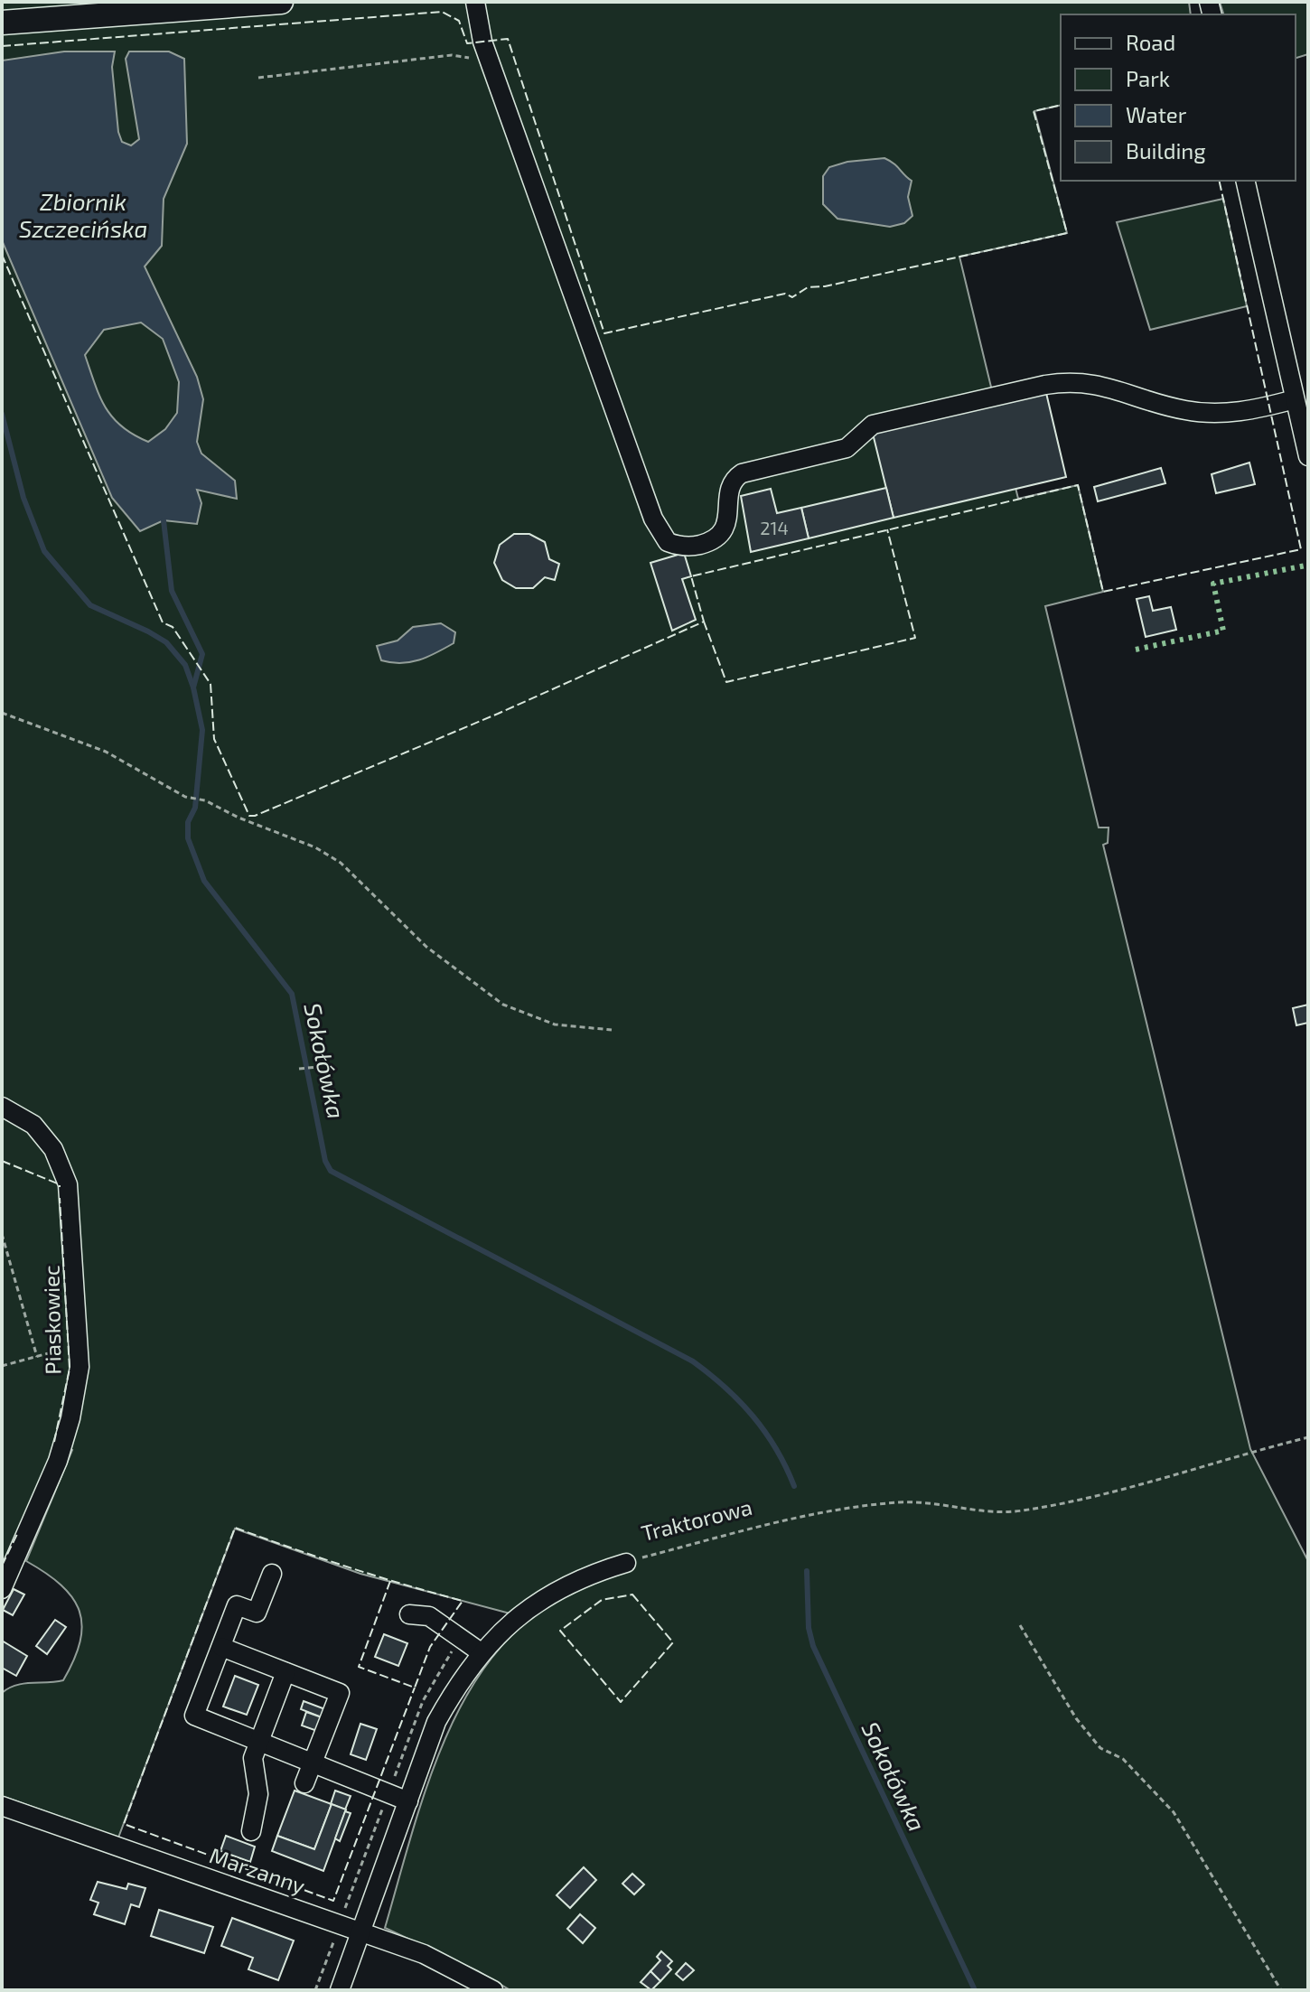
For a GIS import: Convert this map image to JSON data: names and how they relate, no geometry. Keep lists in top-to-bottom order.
{
  "streets": {
    "street": ["Piaskowiec", "Traktorowa", "Marzanny"]
  },
  "crossings": [
    ["Traktorowa", "Marzanny"]
  ],
  "water": ["Zbiornik Szczecińska", "Sokołówka"],
  "house_numbers": ["214"],
  "legend": [
    "Road",
    "Park",
    "Water",
    "Building"
  ]
}
